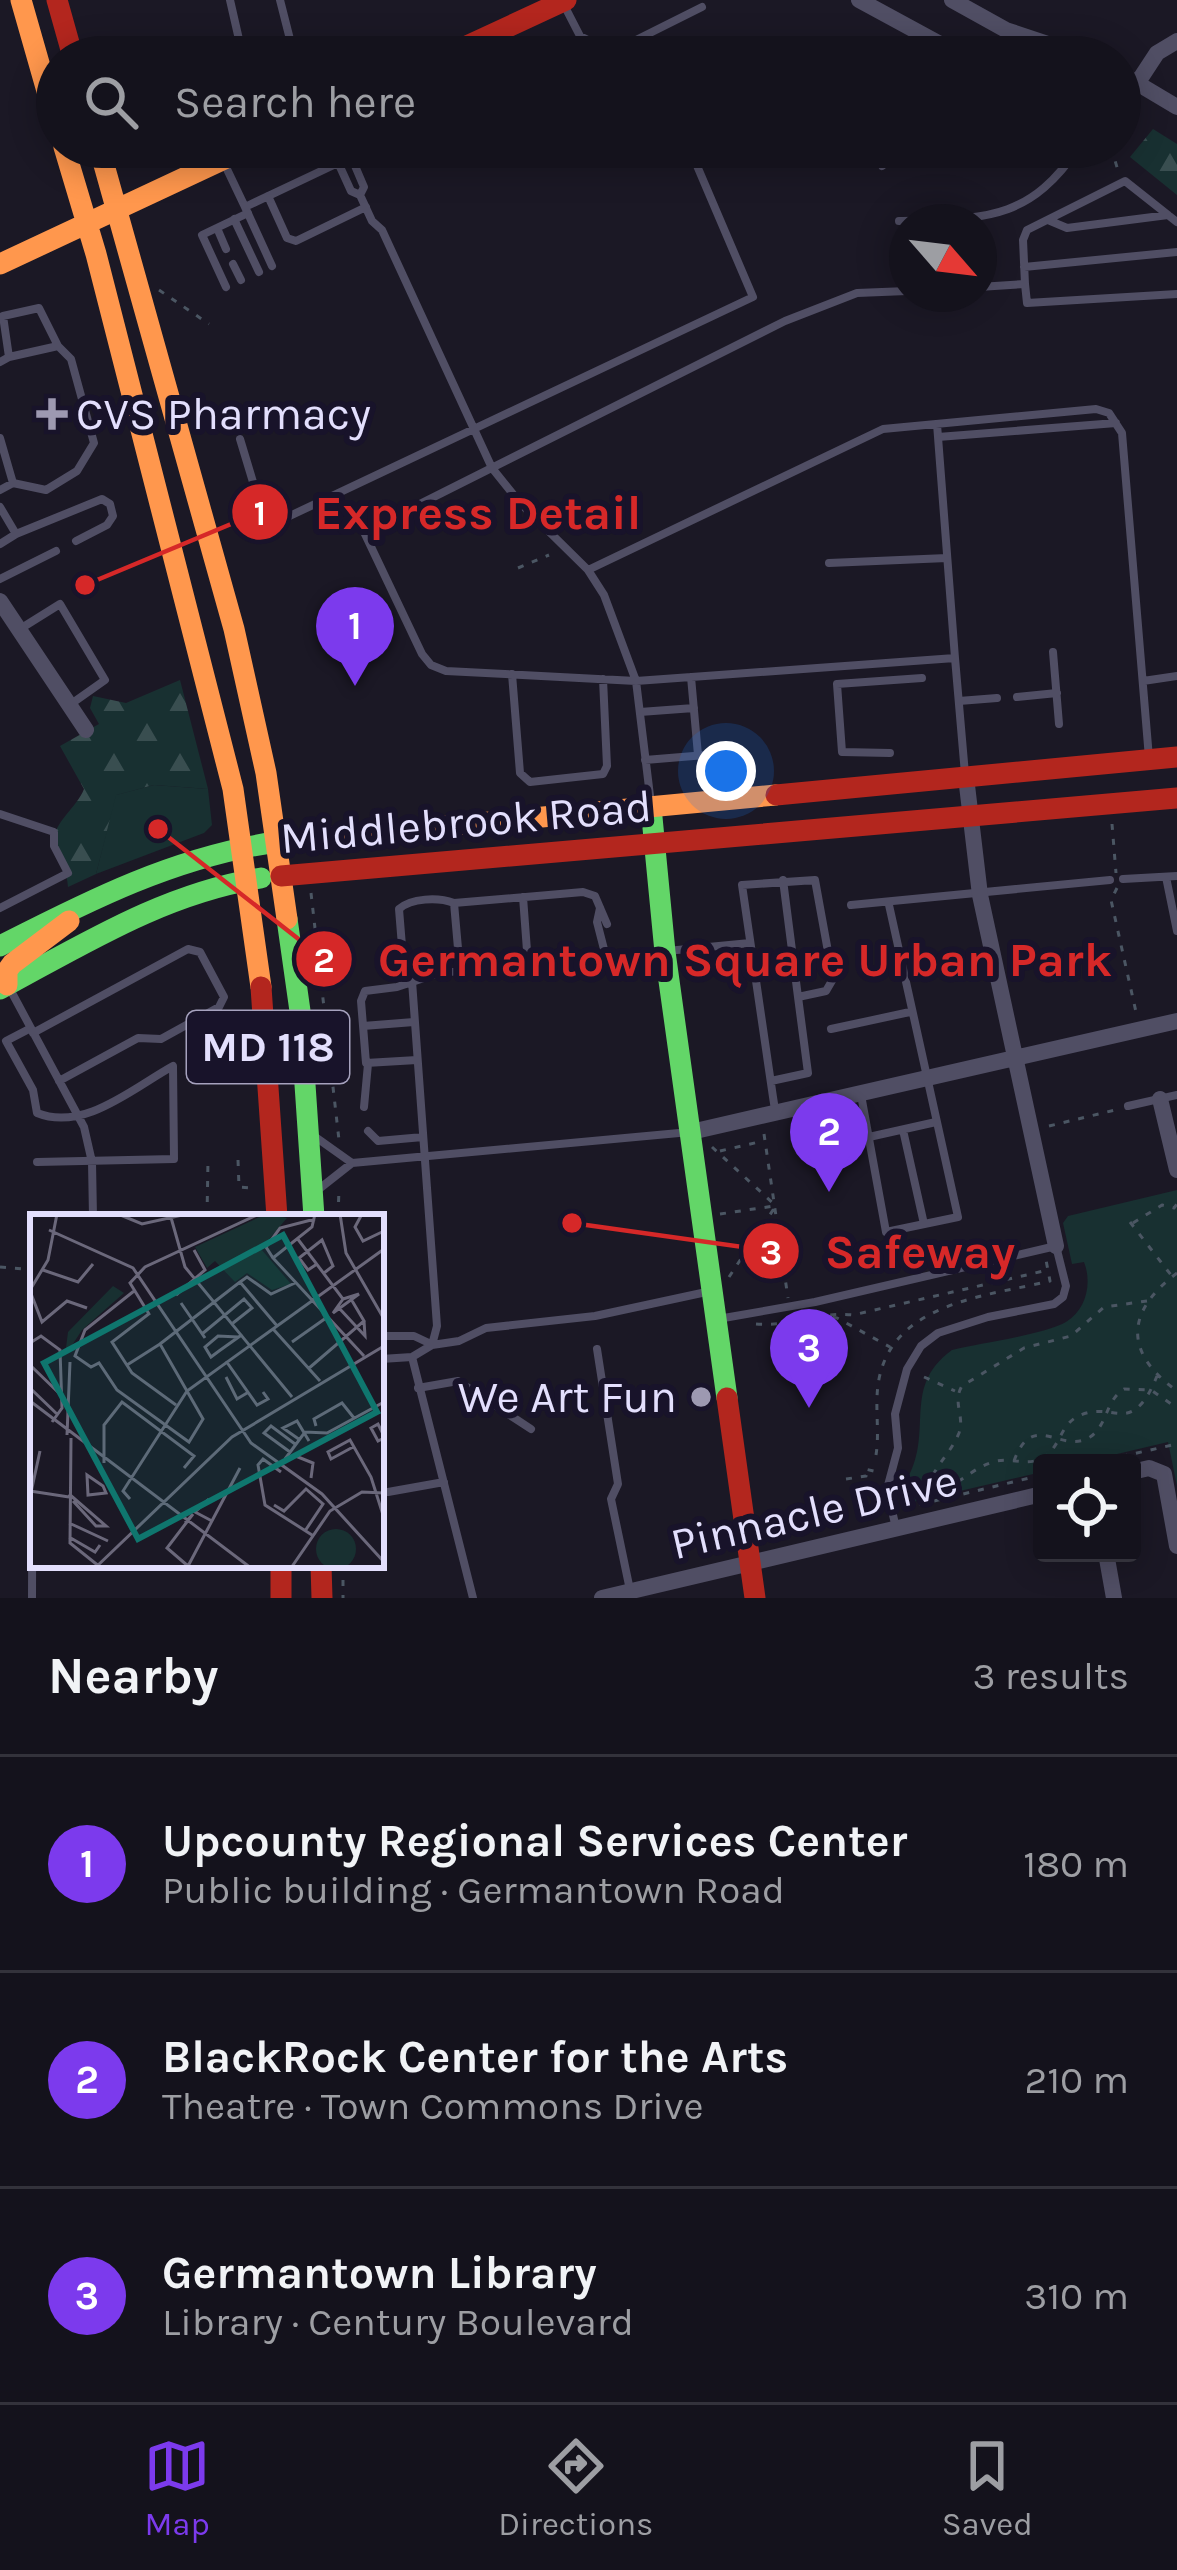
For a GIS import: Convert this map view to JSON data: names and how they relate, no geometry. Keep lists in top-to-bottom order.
{
  "streets": {
    "main road": ["Middlebrook Road", "MD 118"],
    "street": ["Pinnacle Drive"]
  },
  "crossings": [
    ["Middlebrook Road", "MD 118"]
  ],
  "places": {
    "health": ["CVS Pharmacy"],
    "other": [
      "Express Detail",
      "Germantown Square Urban Park",
      "Safeway",
      "We Art Fun"
    ]
  },
  "north": "bottom right",
  "page": {
    "search": "Search here",
    "pins": ["1", "2", "3"],
    "heading": ["Nearby", "3 results"],
    "list": [
      {
        "mark": "1",
        "name": "Upcounty Regional Services Center",
        "note": "Public building · Germantown Road",
        "value": "180 m"
      },
      {
        "mark": "2",
        "name": "BlackRock Center for the Arts",
        "note": "Theatre · Town Commons Drive",
        "value": "210 m"
      },
      {
        "mark": "3",
        "name": "Germantown Library",
        "note": "Library · Century Boulevard",
        "value": "310 m"
      }
    ],
    "nav": ["Map", "Directions", "Saved"]
  }
}
